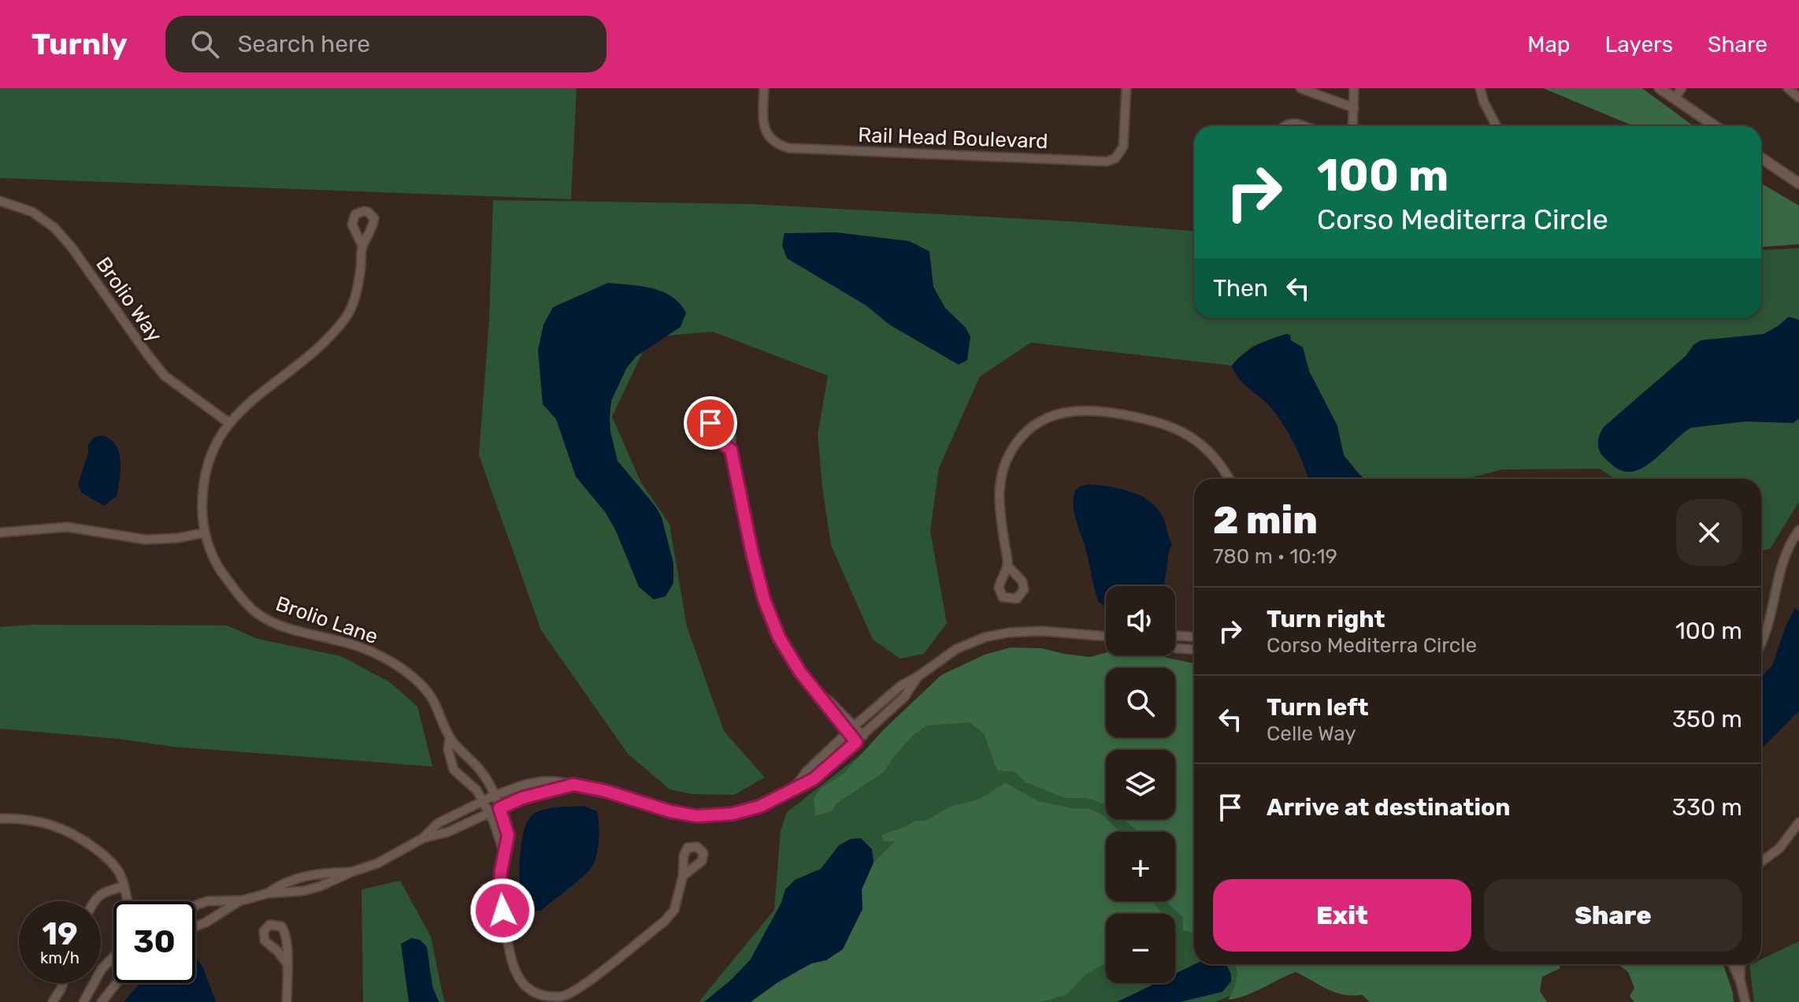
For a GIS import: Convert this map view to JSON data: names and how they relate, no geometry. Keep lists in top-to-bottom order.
{
  "streets": {
    "street": ["Rail Head Boulevard", "Brolio Way", "Brolio Lane"]
  },
  "crossings": [
    ["Brolio Way", "Brolio Lane"]
  ],
  "page": {
    "header": "Turnly",
    "search": "Search here",
    "nav": ["Map", "Layers", "Share"],
    "turn": ["100 m", "Corso Mediterra Circle"],
    "then": "Then",
    "heading": ["2 min", "780 m · 10:19"],
    "map_buttons": ["+", "−"],
    "list": [
      {
        "name": "Turn right",
        "note": "Corso Mediterra Circle",
        "value": "100 m"
      },
      {
        "name": "Turn left",
        "note": "Celle Way",
        "value": "350 m"
      },
      {
        "name": "Arrive at destination",
        "value": "330 m"
      }
    ],
    "buttons": ["Exit", "Share"],
    "speed": "19 km/h",
    "limit": "30"
  }
}
